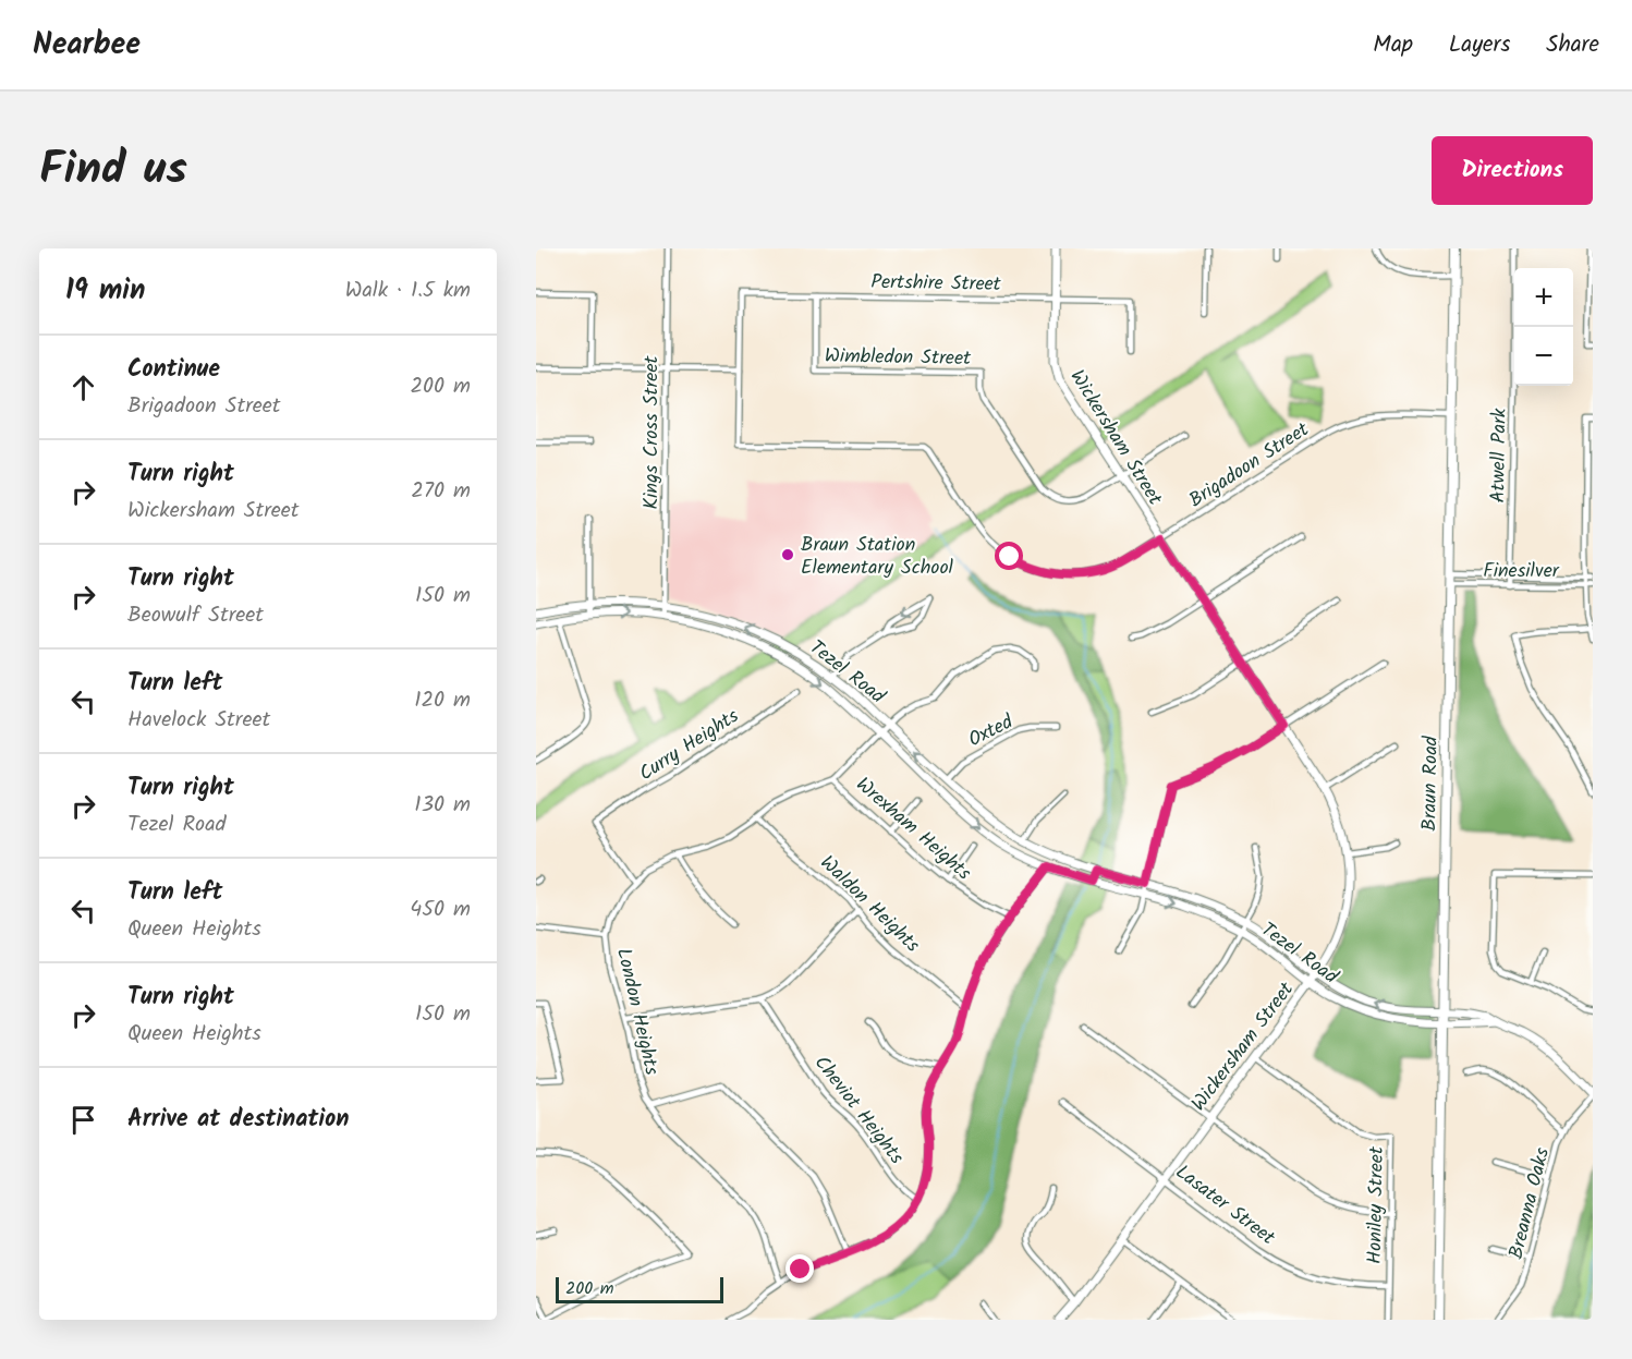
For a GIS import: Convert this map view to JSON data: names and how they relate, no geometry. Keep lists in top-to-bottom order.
{
  "streets": {
    "main road": ["Wickersham Street", "Tezel Road", "Braun Road"],
    "street": [
      "Pertshire Street",
      "Wimbledon Street",
      "Kings Cross Street",
      "Atwell Park",
      "Brigadoon Street",
      "Finesilver",
      "Oxted",
      "Curry Heights",
      "Wrexham Heights",
      "Waldon Heights",
      "London Heights",
      "Cheviot Heights",
      "Breanna Oaks",
      "Lasater Street",
      "Honiley Street"
    ]
  },
  "crossings": [
    ["Pertshire Street", "Wimbledon Street"],
    ["Pertshire Street", "Wickersham Street"],
    ["Pertshire Street", "Brigadoon Street"],
    ["Wimbledon Street", "Wickersham Street"],
    ["Kings Cross Street", "Tezel Road"],
    ["Wickersham Street", "Brigadoon Street"],
    ["Wickersham Street", "Tezel Road"],
    ["Wickersham Street", "Lasater Street"],
    ["Wickersham Street", "Honiley Street"],
    ["Atwell Park", "Finesilver"],
    ["Brigadoon Street", "Braun Road"],
    ["Finesilver", "Braun Road"],
    ["Tezel Road", "Oxted"],
    ["Tezel Road", "Braun Road"],
    ["Tezel Road", "London Heights"],
    ["Tezel Road", "Breanna Oaks"],
    ["Curry Heights", "London Heights"],
    ["Wrexham Heights", "London Heights"],
    ["Waldon Heights", "London Heights"],
    ["Lasater Street", "Honiley Street"]
  ],
  "places": ["Braun Station Elementary School"],
  "scale_bar": "200 m",
  "page": {
    "header": "Nearbee",
    "nav": ["Map", "Layers", "Share"],
    "title": "Find us",
    "buttons": "Directions",
    "heading": ["19 min", "Walk · 1.5 km"],
    "map_buttons": ["+", "−"],
    "list": [
      ["Continue", "Brigadoon Street", "200 m"],
      ["Turn right", "Wickersham Street", "270 m"],
      ["Turn right", "Beowulf Street", "150 m"],
      ["Turn left", "Havelock Street", "120 m"],
      ["Turn right", "Tezel Road", "130 m"],
      ["Turn left", "Queen Heights", "450 m"],
      ["Turn right", "Queen Heights", "150 m"],
      "Arrive at destination"
    ],
    "scale": "200 m"
  }
}
